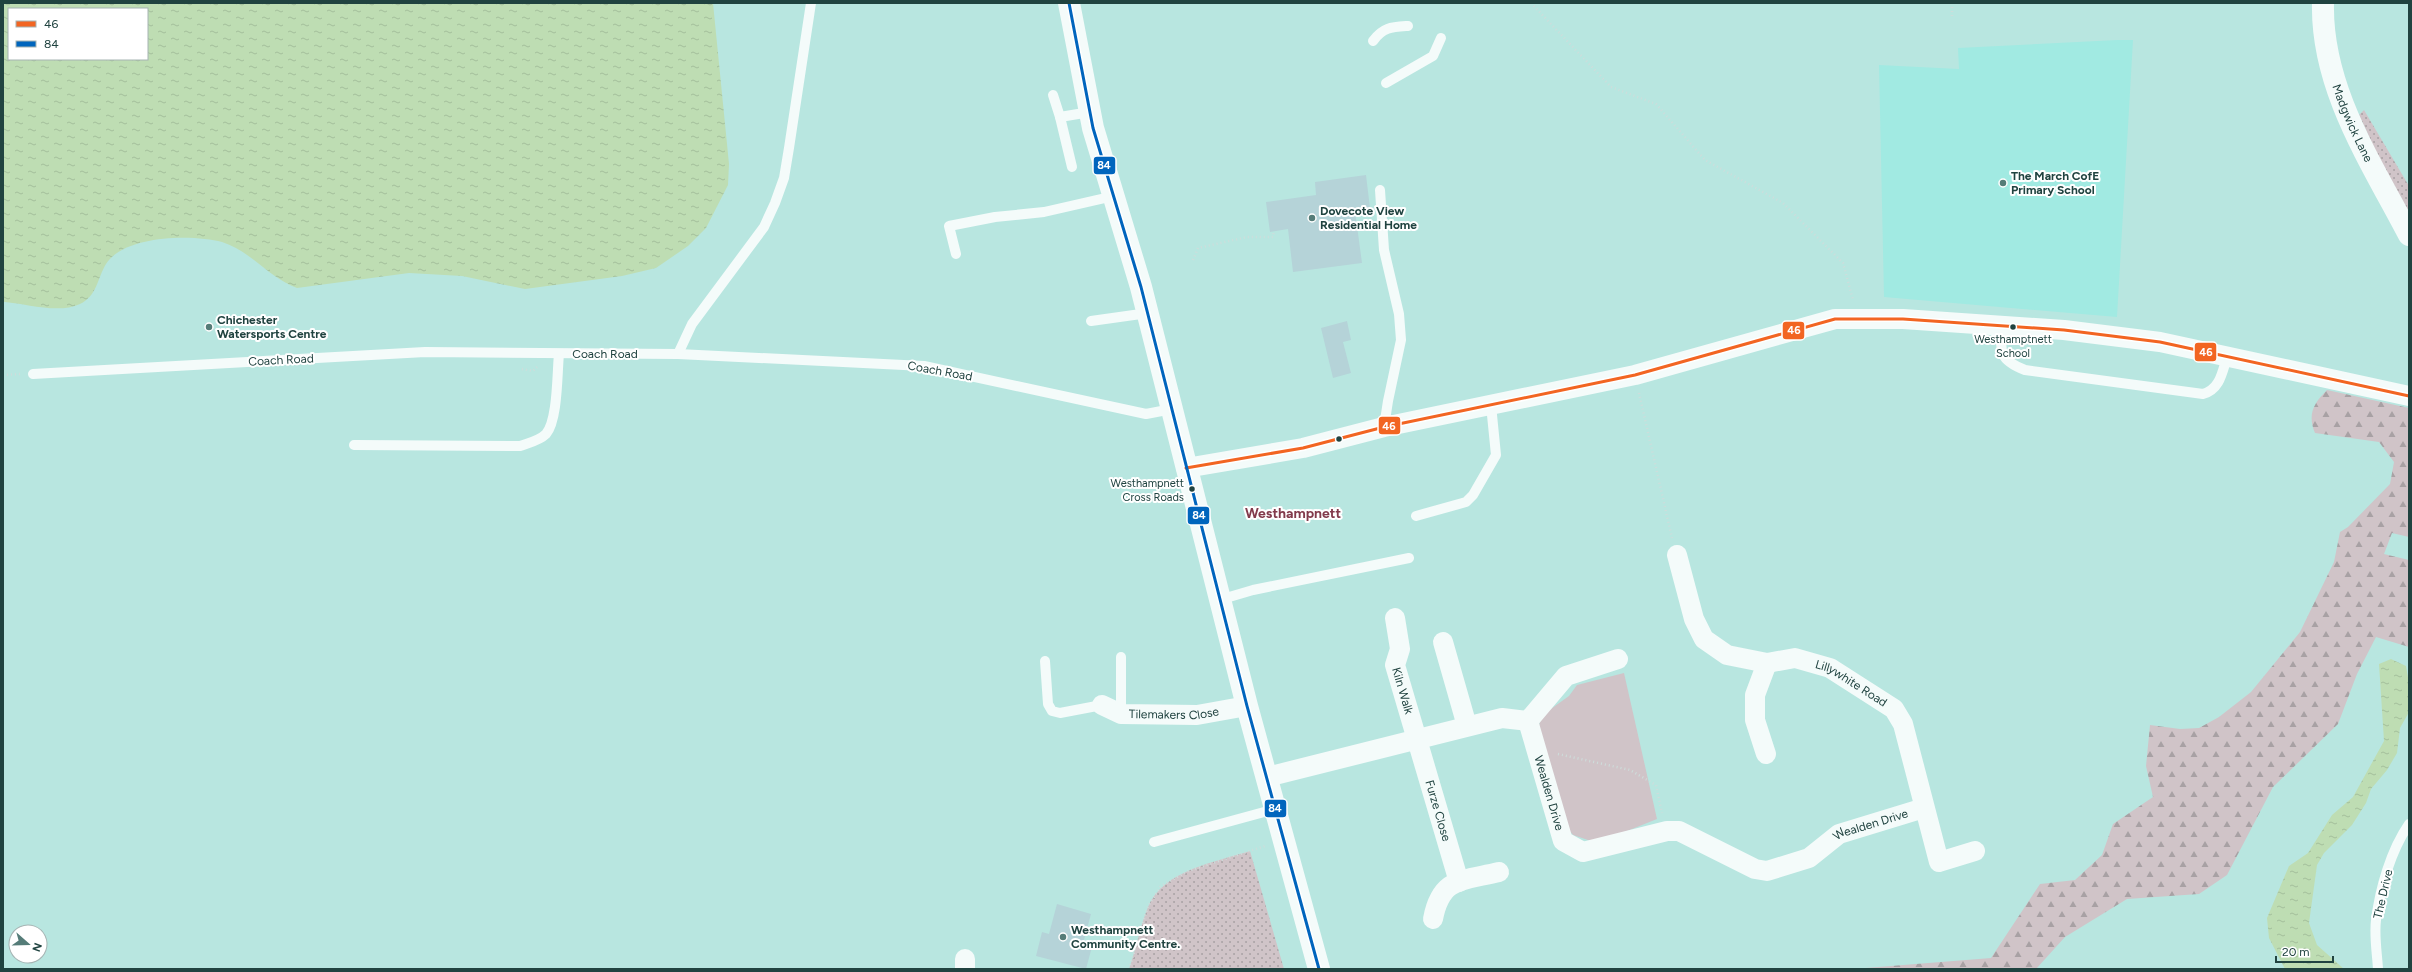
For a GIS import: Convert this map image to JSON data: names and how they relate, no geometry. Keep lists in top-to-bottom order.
{
  "streets": {
    "street": [
      "Madgwick Lane",
      "Lillywhite Road",
      "Kiln Walk",
      "Tilemakers Close",
      "Wealden Drive",
      "Furze Close"
    ],
    "lane": ["Coach Road", "The Drive"]
  },
  "crossings": [
    ["Lillywhite Road", "Wealden Drive"],
    ["Kiln Walk", "Furze Close"]
  ],
  "districts": ["Westhampnett"],
  "places": [
    "The March CofE Primary School",
    "Dovecote View Residential Home",
    "Chichester Watersports Centre",
    "Westhamptnett School",
    "Westhampnett Cross Roads",
    "Westhampnett Community Centre."
  ],
  "lines": ["transit line 84", "transit line 46"],
  "legend": ["46", "84"],
  "scale_bar": "20 m",
  "north": "right"
}
